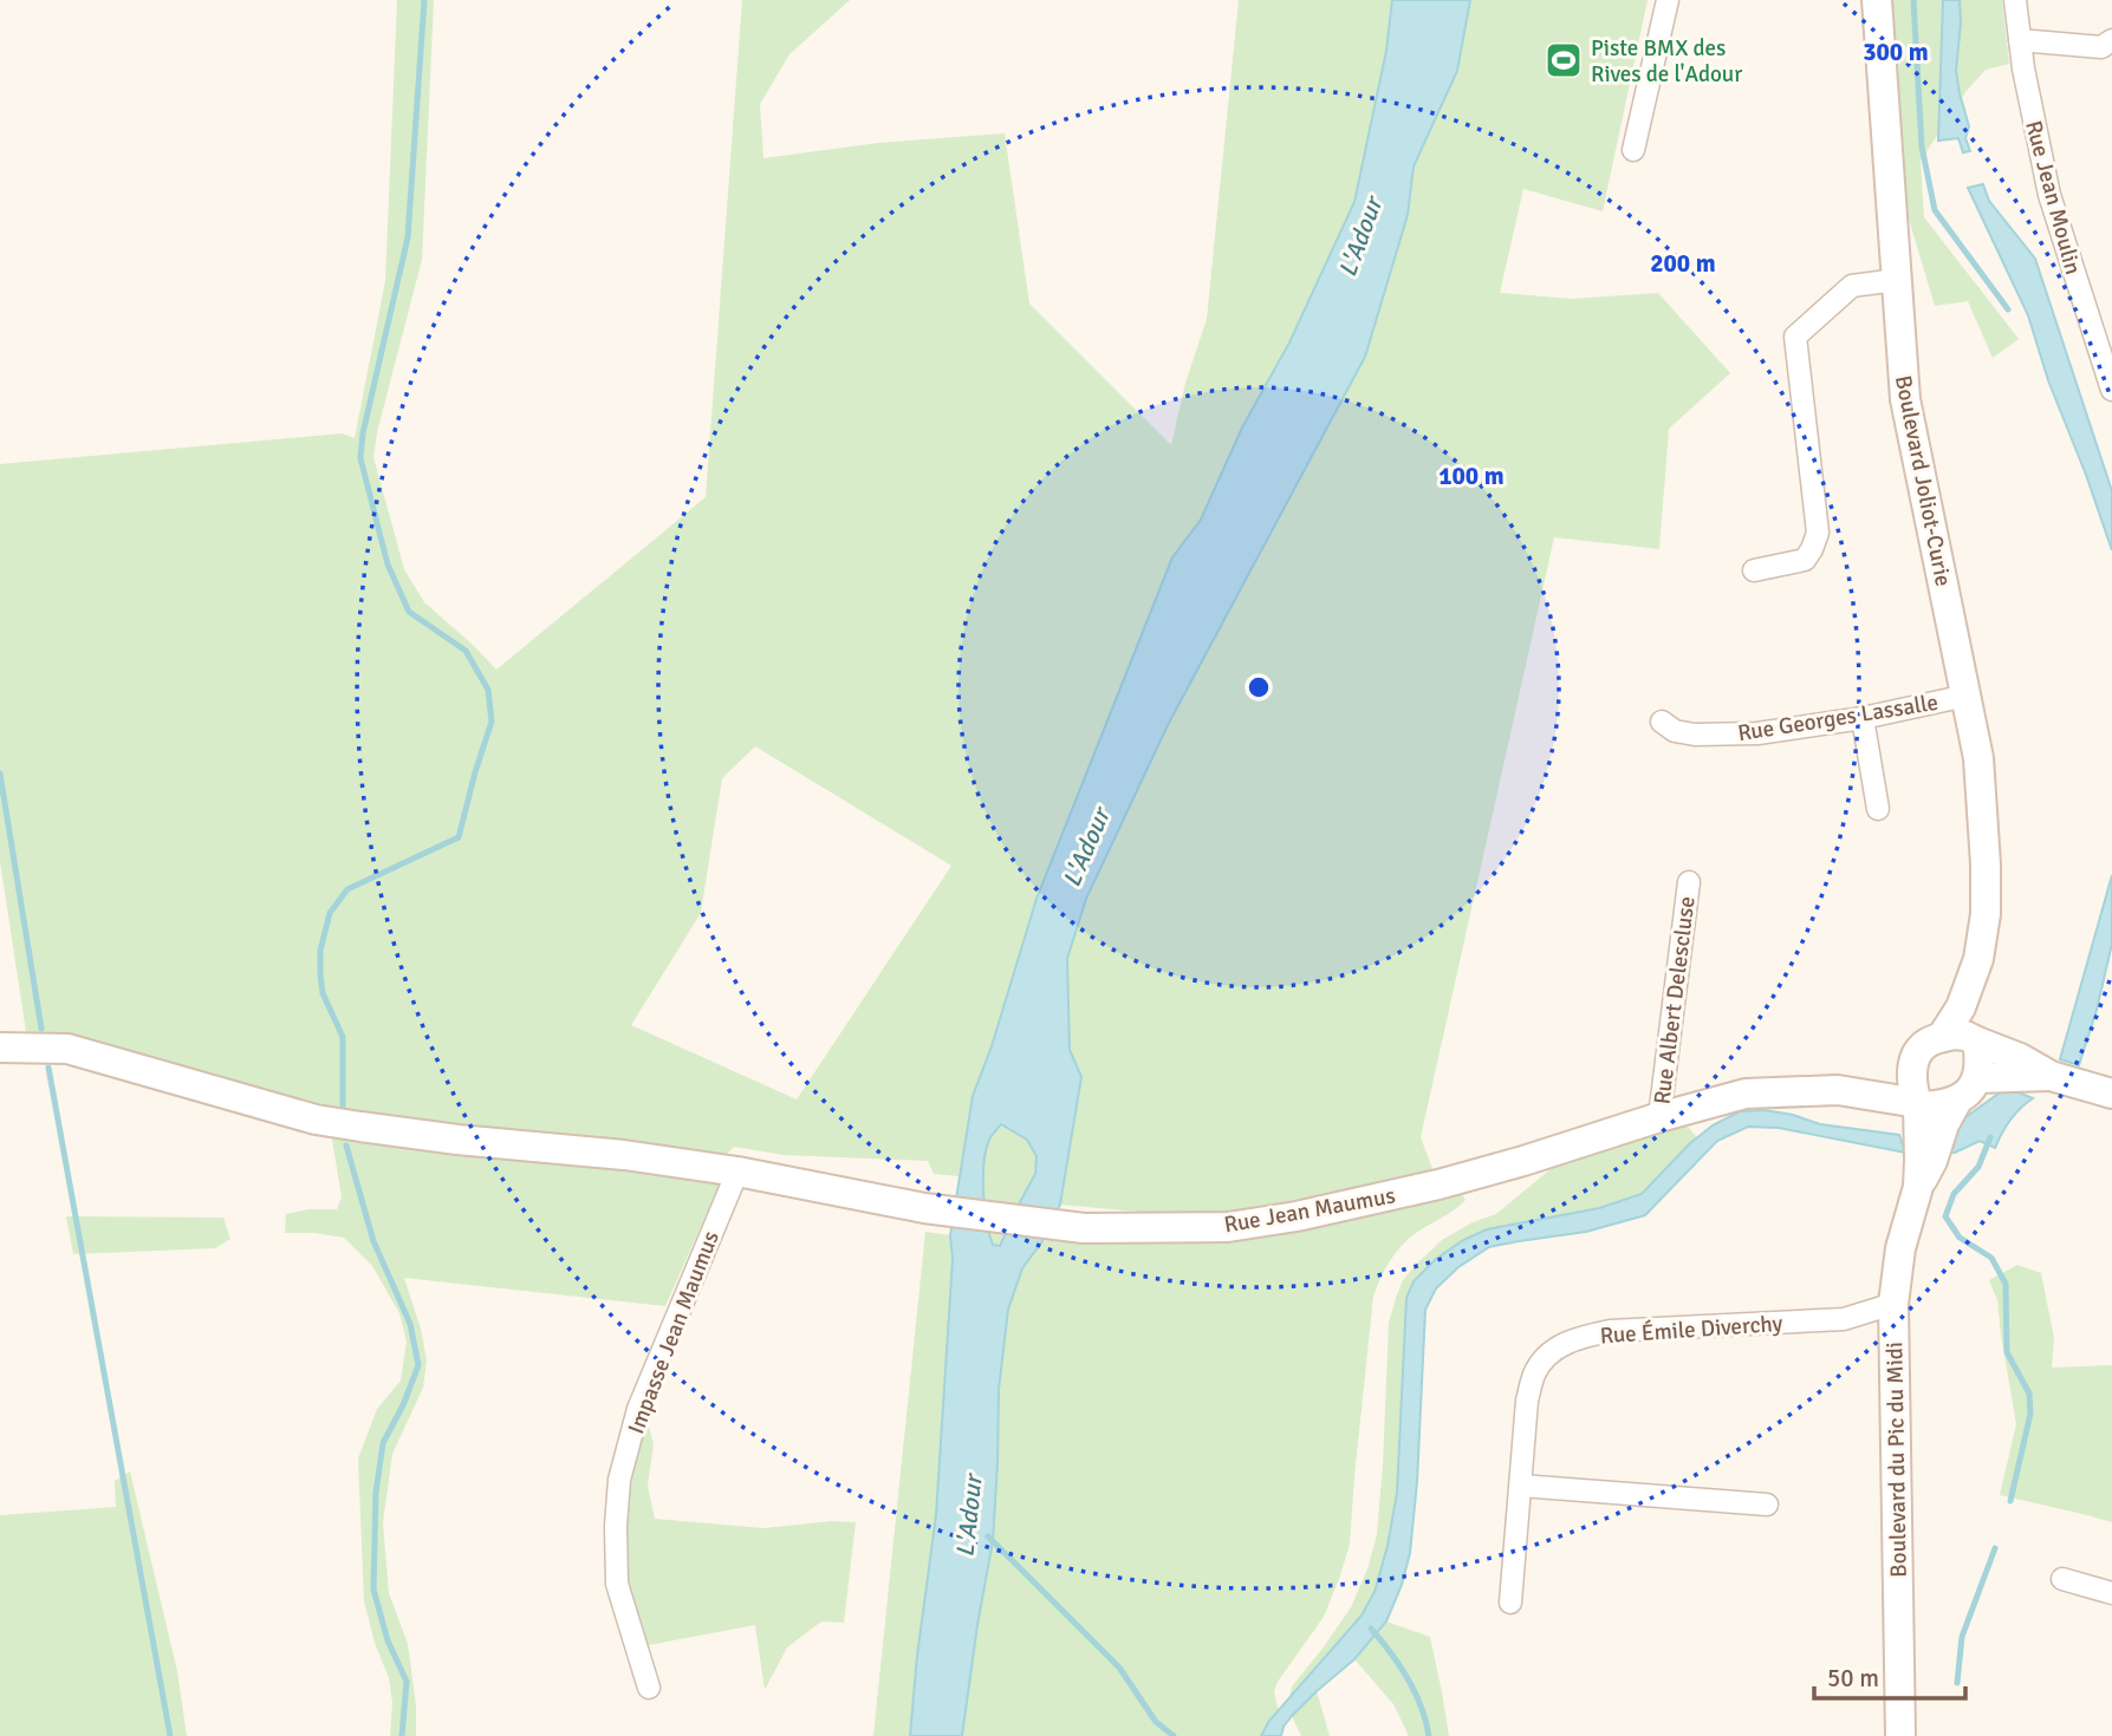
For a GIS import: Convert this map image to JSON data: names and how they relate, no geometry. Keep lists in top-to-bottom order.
{
  "streets": {
    "main road": ["Boulevard Joliot-Curie", "Rue Jean Maumus", "Boulevard du Pic du Midi"],
    "street": [
      "Rue Jean Moulin",
      "Rue Georges Lassalle",
      "Rue Albert Delescluse",
      "Rue Émile Diverchy",
      "Impasse Jean Maumus"
    ]
  },
  "crossings": [
    ["Boulevard Joliot-Curie", "Rue Georges Lassalle"],
    ["Rue Albert Delescluse", "Rue Jean Maumus"],
    ["Rue Jean Maumus", "Impasse Jean Maumus"],
    ["Rue Émile Diverchy", "Boulevard du Pic du Midi"]
  ],
  "water": ["L'Adour"],
  "places": {
    "sports": ["Piste BMX des Rives de l'Adour"]
  },
  "scale_bar": "50 m",
  "rings": ["300 m", "200 m", "100 m"]
}
